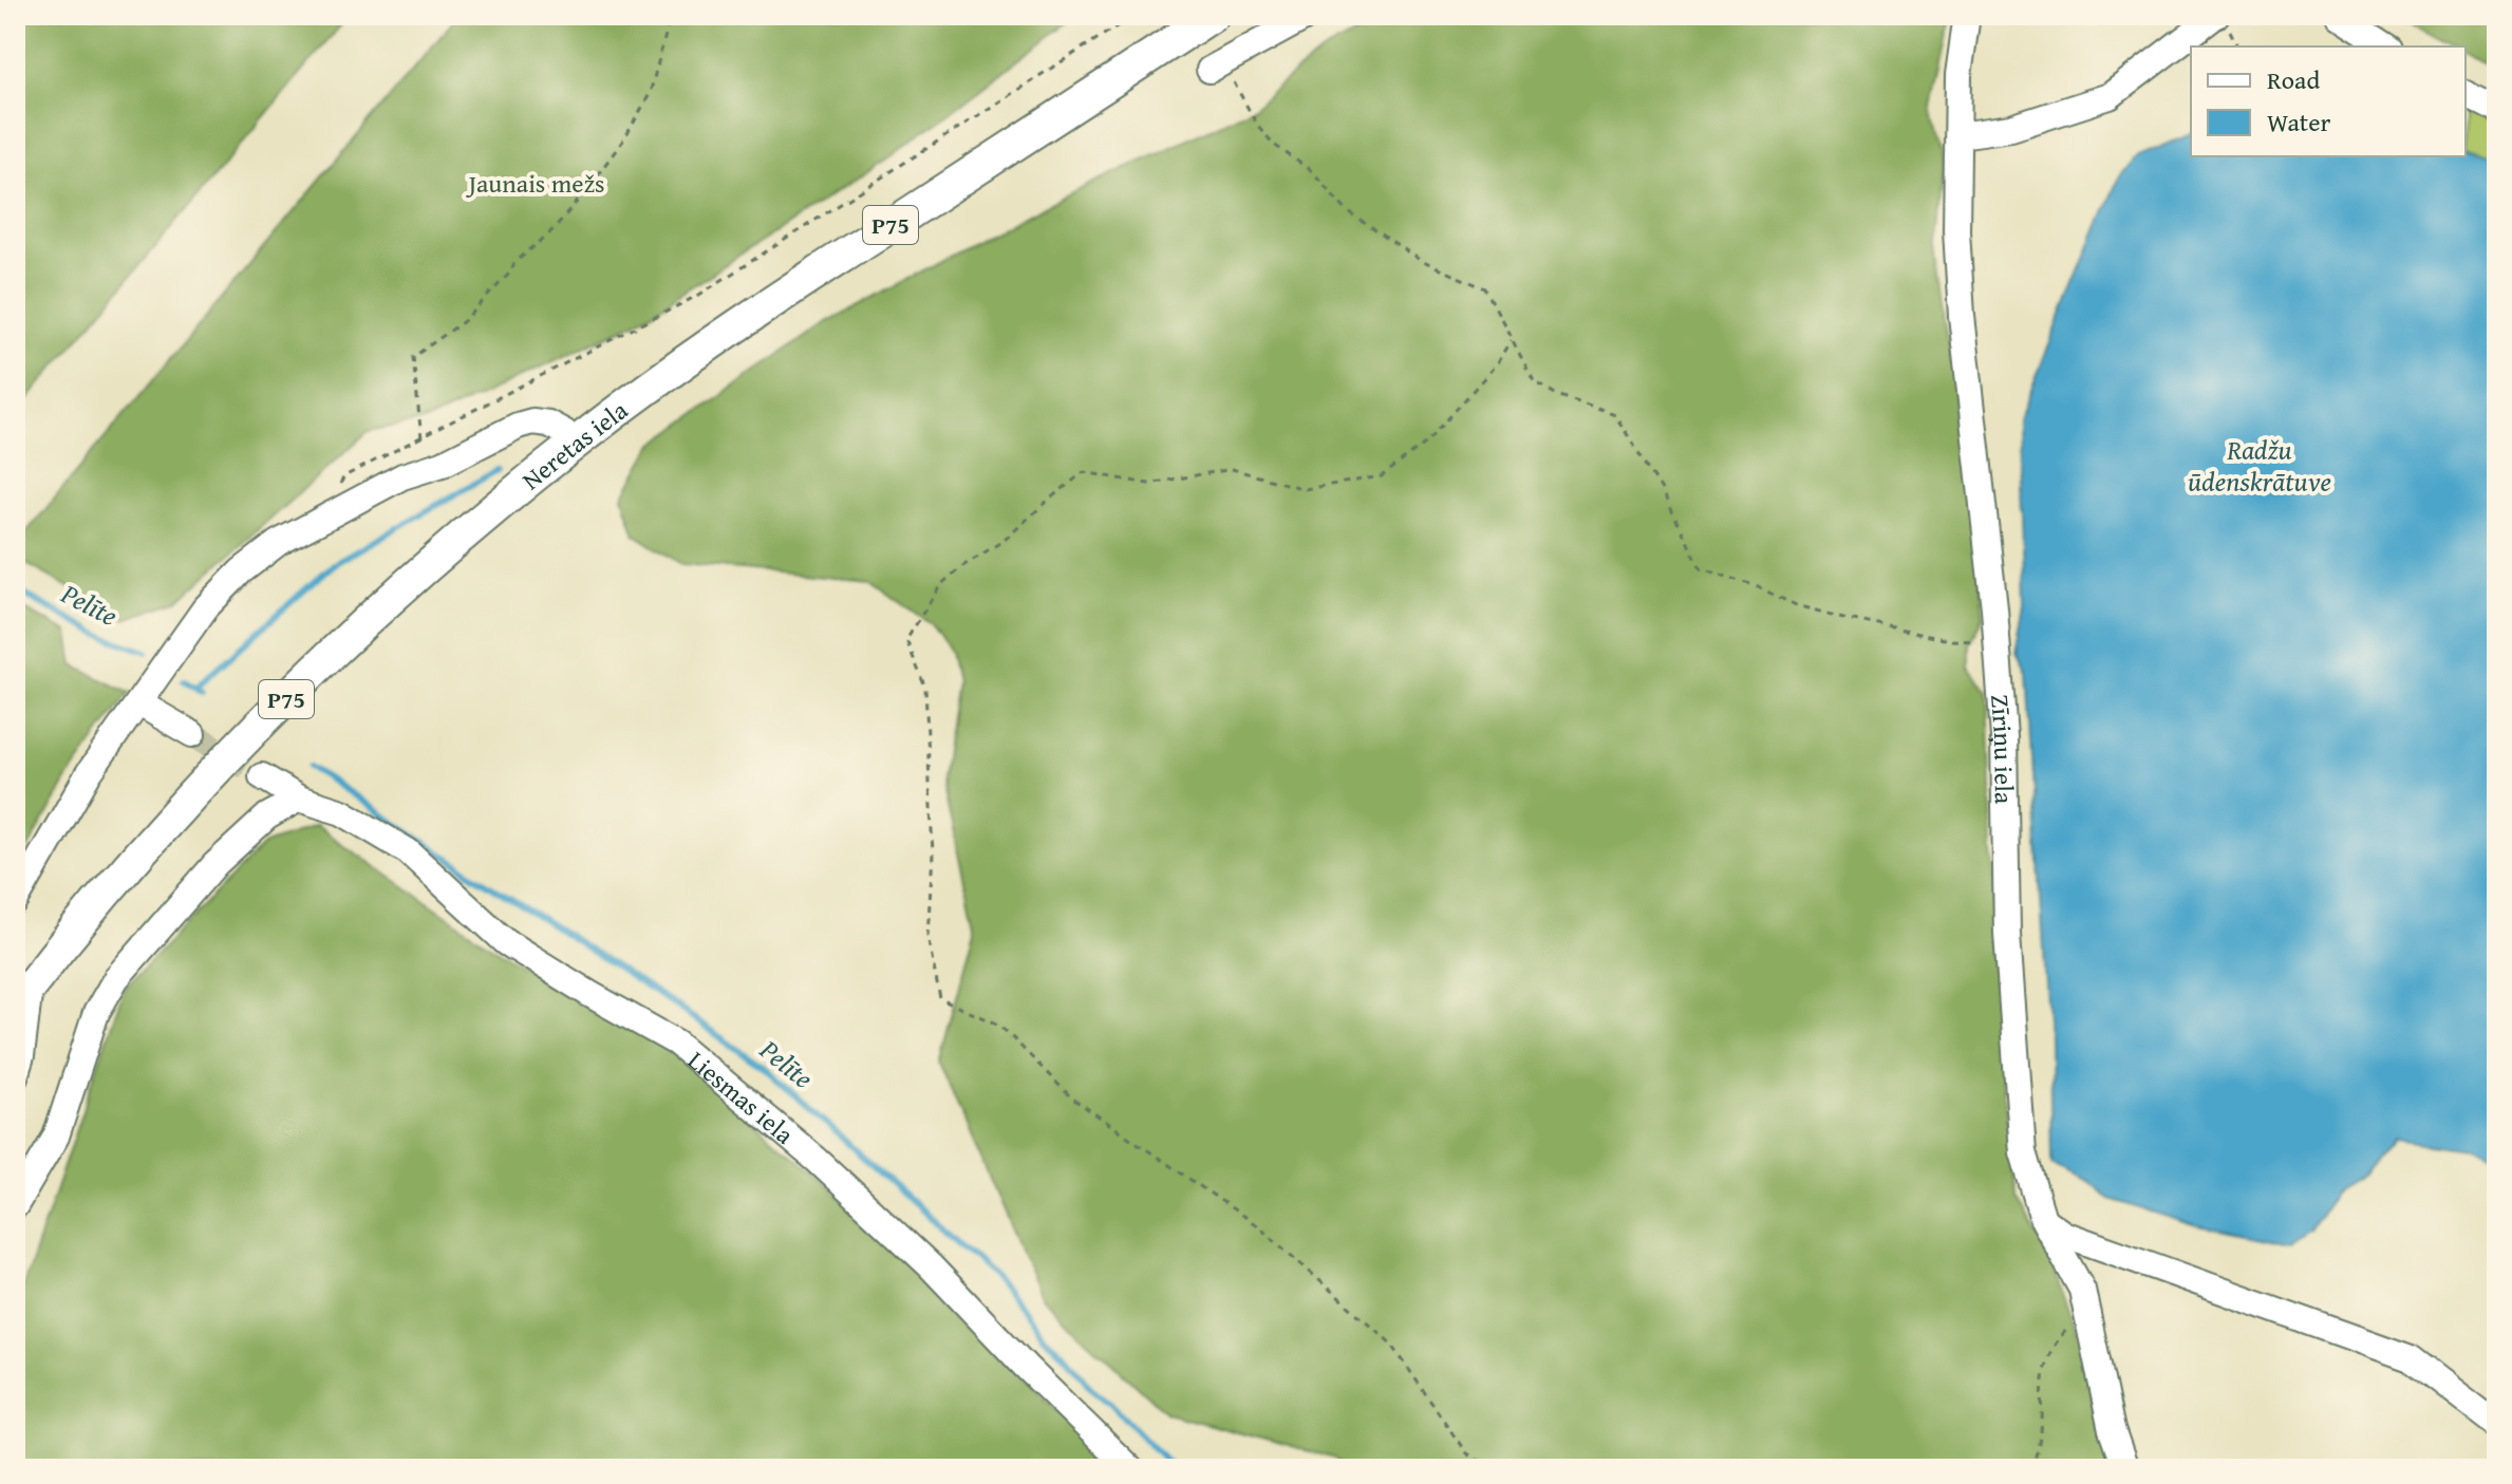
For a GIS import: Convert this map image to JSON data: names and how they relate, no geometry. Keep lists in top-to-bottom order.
{
  "streets": {
    "main road": ["P75", "Neretas iela"],
    "street": ["Zīriņu iela", "Liesmas iela"]
  },
  "water": ["Radžu ūdenskrātuve", "Pelīte"],
  "parks": ["Jaunais mežs"],
  "legend": ["Road", "Water"]
}
